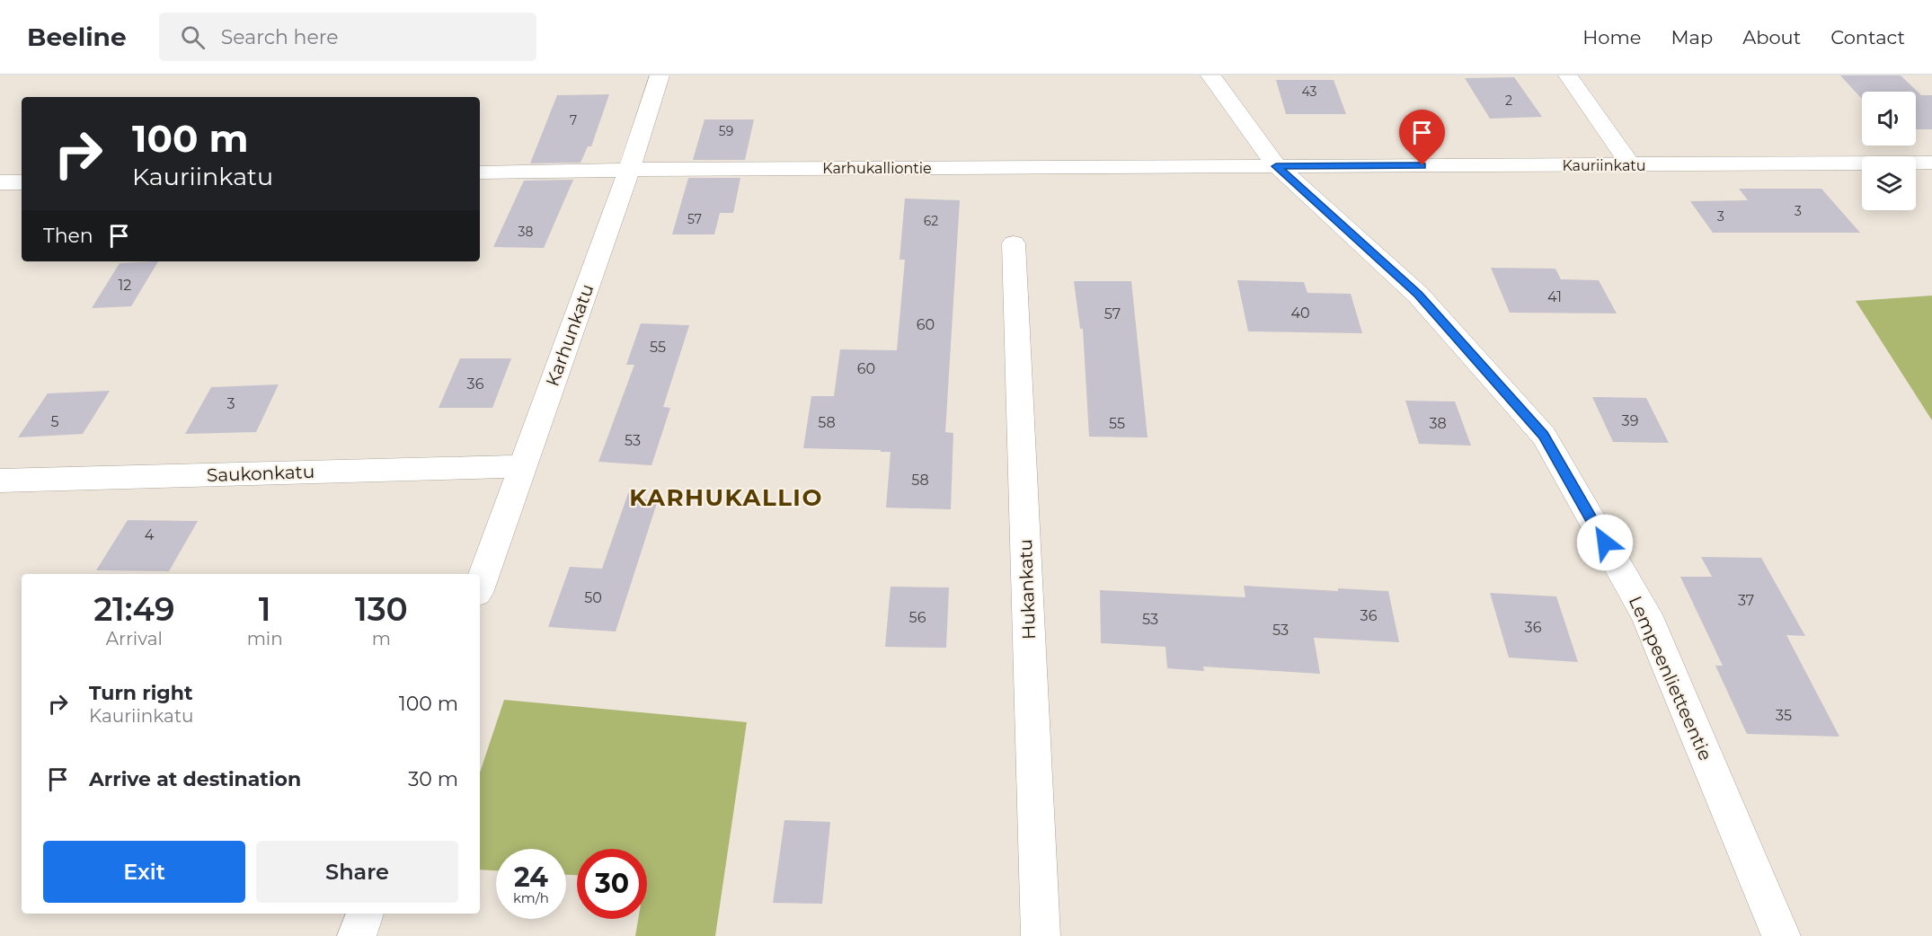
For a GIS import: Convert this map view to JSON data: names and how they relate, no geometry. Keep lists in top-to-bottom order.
{
  "streets": {
    "street": [
      "Kauriinkatu",
      "Karhukalliontie",
      "Karhunkatu",
      "Saukonkatu",
      "Hukankatu",
      "Lempeenlietteentie"
    ]
  },
  "crossings": [
    ["Kauriinkatu", "Karhukalliontie"],
    ["Kauriinkatu", "Lempeenlietteentie"],
    ["Karhukalliontie", "Karhunkatu"],
    ["Karhukalliontie", "Lempeenlietteentie"],
    ["Karhunkatu", "Saukonkatu"]
  ],
  "districts": ["KARHUKALLIO"],
  "house_numbers": [
    "43",
    "2",
    "7",
    "59",
    "3",
    "3",
    "57",
    "62",
    "38",
    "12",
    "41",
    "40",
    "57",
    "60",
    "55",
    "60",
    "36",
    "3",
    "39",
    "5",
    "58",
    "55",
    "38",
    "53",
    "58",
    "4",
    "50",
    "37",
    "36",
    "56",
    "53",
    "36",
    "53",
    "35"
  ],
  "page": {
    "header": "Beeline",
    "search": "Search here",
    "nav": [
      "Home",
      "Map",
      "About",
      "Contact"
    ],
    "turn": ["100 m", "Kauriinkatu"],
    "then": "Then",
    "eta": [
      "21:49",
      "Arrival",
      "1",
      "min",
      "130",
      "m"
    ],
    "list": [
      {
        "name": "Turn right",
        "note": "Kauriinkatu",
        "value": "100 m"
      },
      {
        "name": "Arrive at destination",
        "value": "30 m"
      }
    ],
    "buttons": ["Exit", "Share"],
    "speed": "24 km/h",
    "limit": "30"
  }
}
